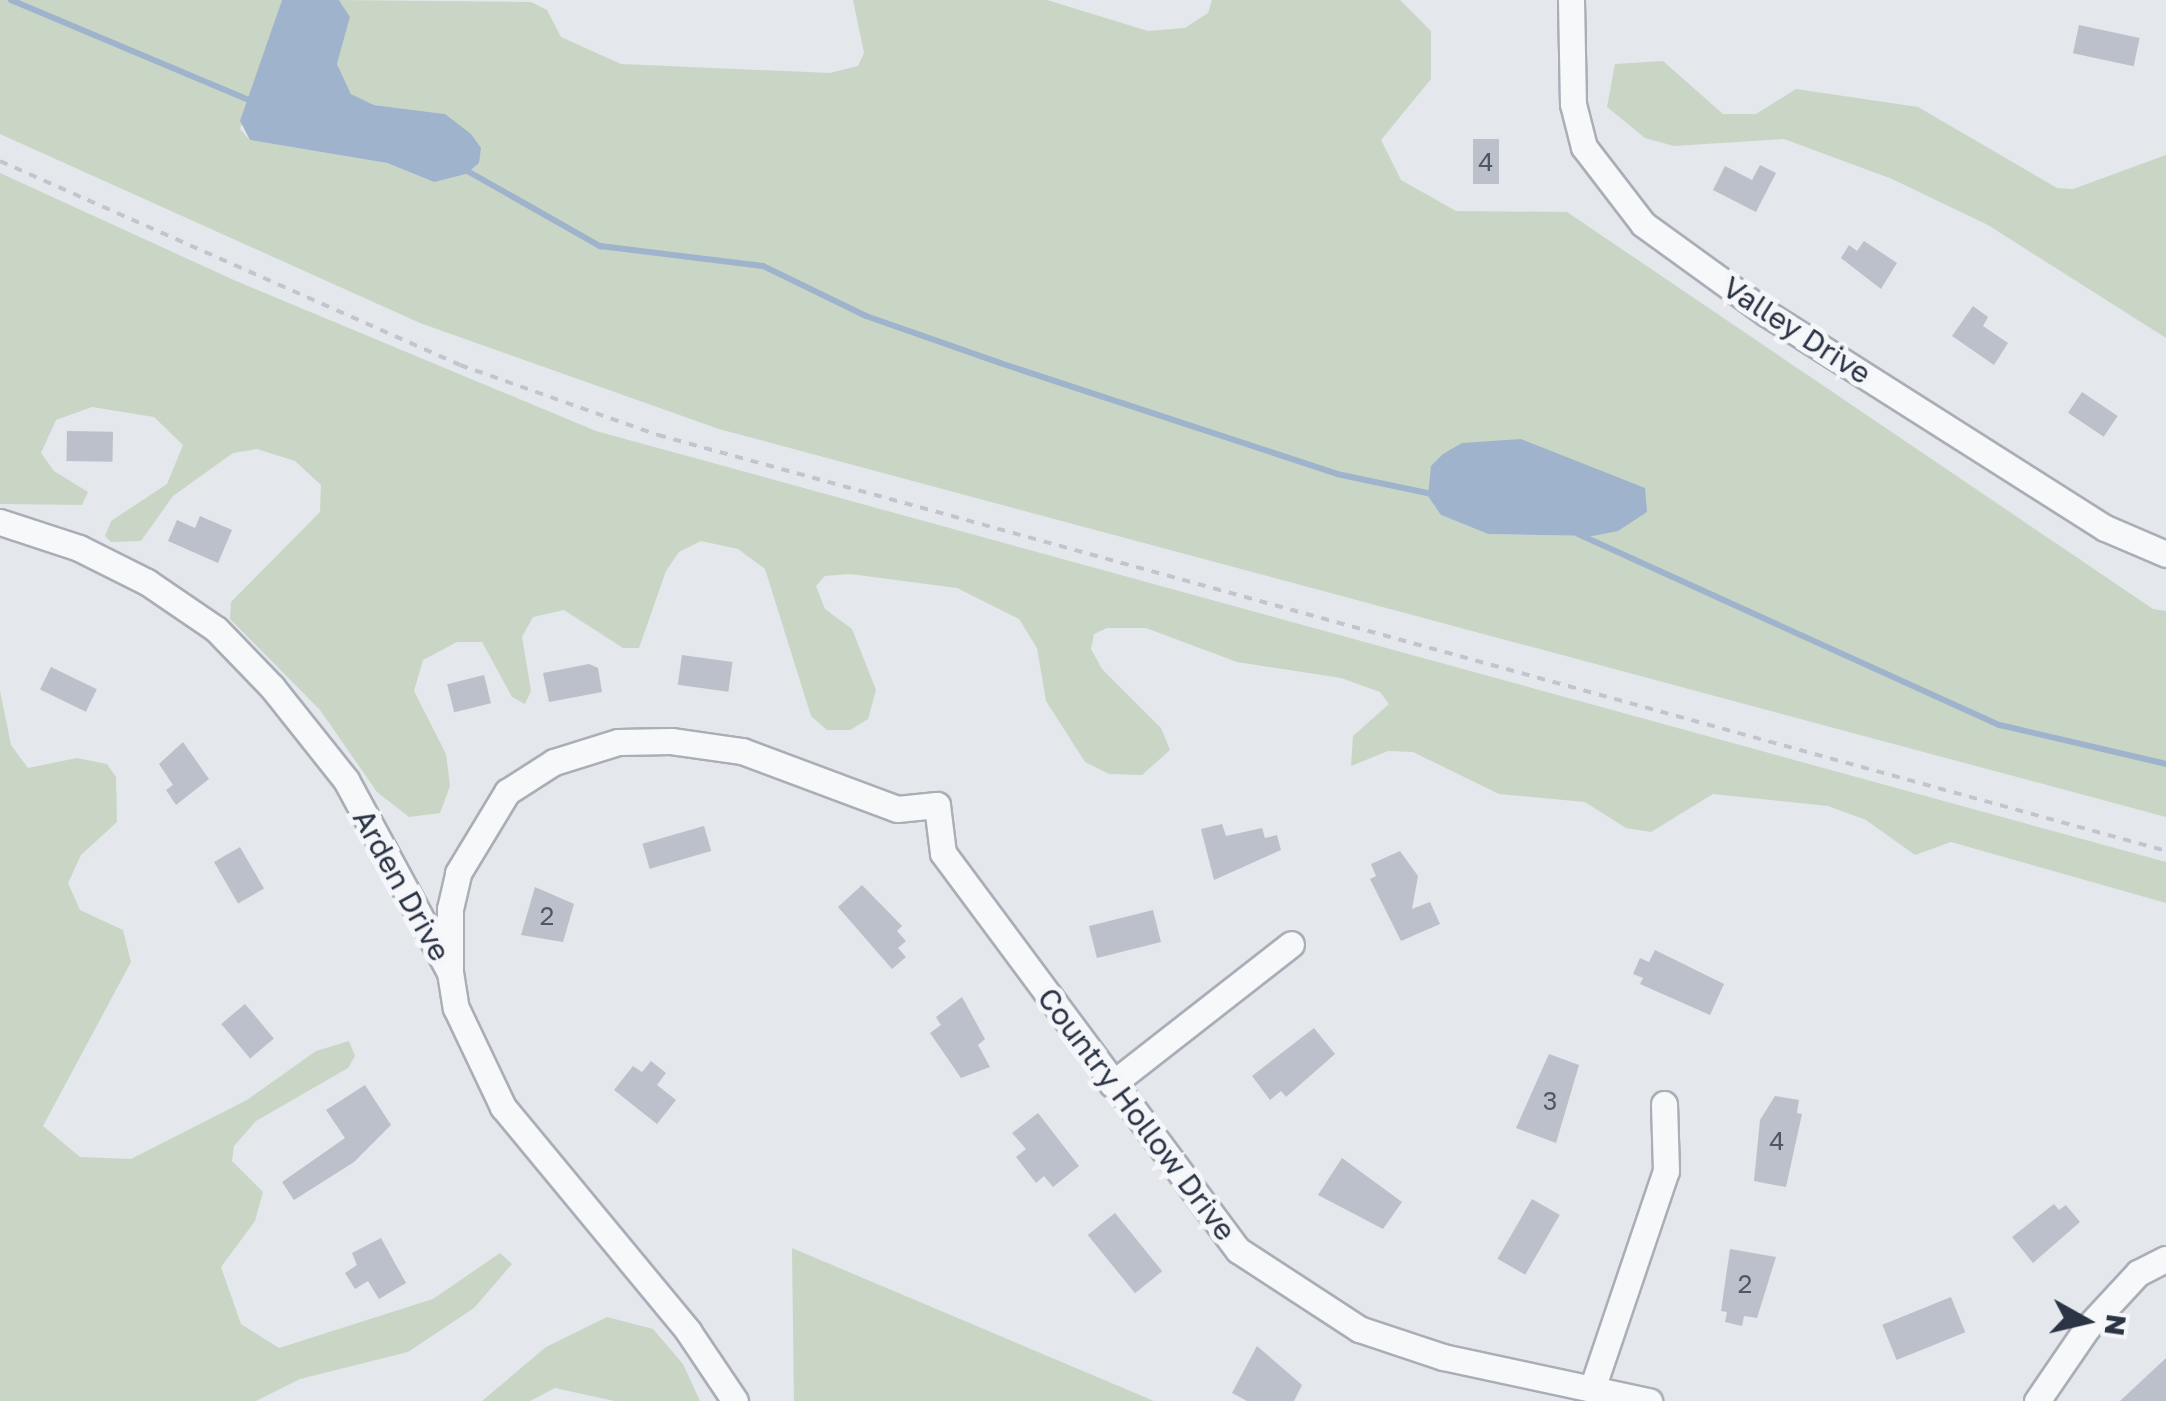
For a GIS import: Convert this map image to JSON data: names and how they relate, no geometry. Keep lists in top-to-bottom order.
{
  "streets": {
    "street": ["Valley Drive", "Arden Drive", "Country Hollow Drive"]
  },
  "crossings": [
    ["Arden Drive", "Country Hollow Drive"]
  ],
  "house_numbers": [
    "4",
    "2",
    "3",
    "4",
    "2"
  ],
  "north": "right"
}
